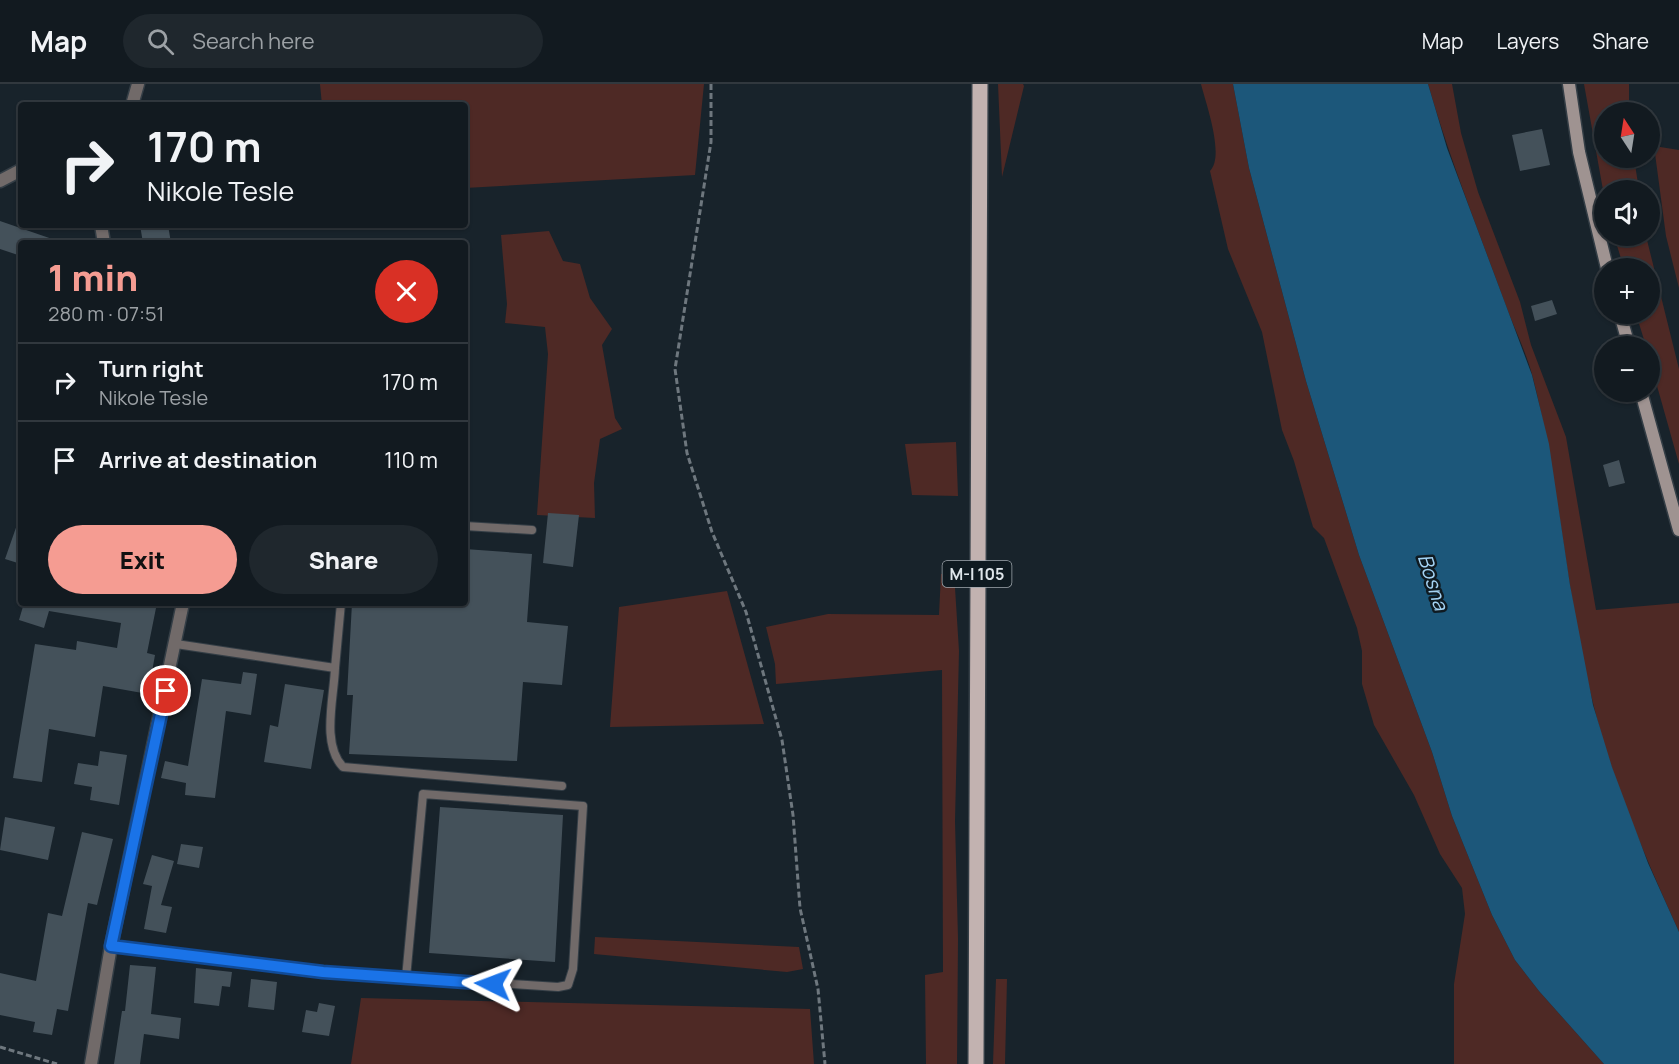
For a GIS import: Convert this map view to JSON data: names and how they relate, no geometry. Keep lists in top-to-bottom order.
{
  "streets": {
    "main road": ["M-I 105"]
  },
  "water": ["Bosna"],
  "north": "top",
  "page": {
    "header": "Map",
    "search": "Search here",
    "nav": ["Map", "Layers", "Share"],
    "map_buttons": ["+", "−"],
    "turn": ["170 m", "Nikole Tesle"],
    "heading": ["1 min", "280 m · 07:51"],
    "list": [
      {
        "name": "Turn right",
        "note": "Nikole Tesle",
        "value": "170 m"
      },
      {
        "name": "Arrive at destination",
        "value": "110 m"
      }
    ],
    "buttons": ["Exit", "Share"]
  }
}
